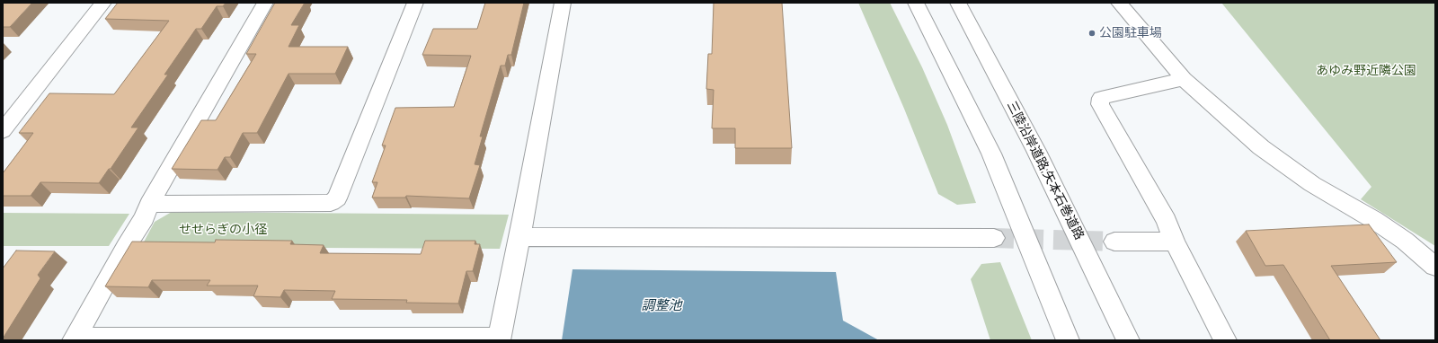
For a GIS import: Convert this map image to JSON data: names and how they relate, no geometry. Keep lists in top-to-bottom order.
{
  "streets": {
    "main road": ["三陸沿岸道路;矢本石巻道路"]
  },
  "water": ["調整池"],
  "parks": ["あゆみ野近隣公園", "せせらぎの小径"],
  "places": ["公園駐車場"]
}
